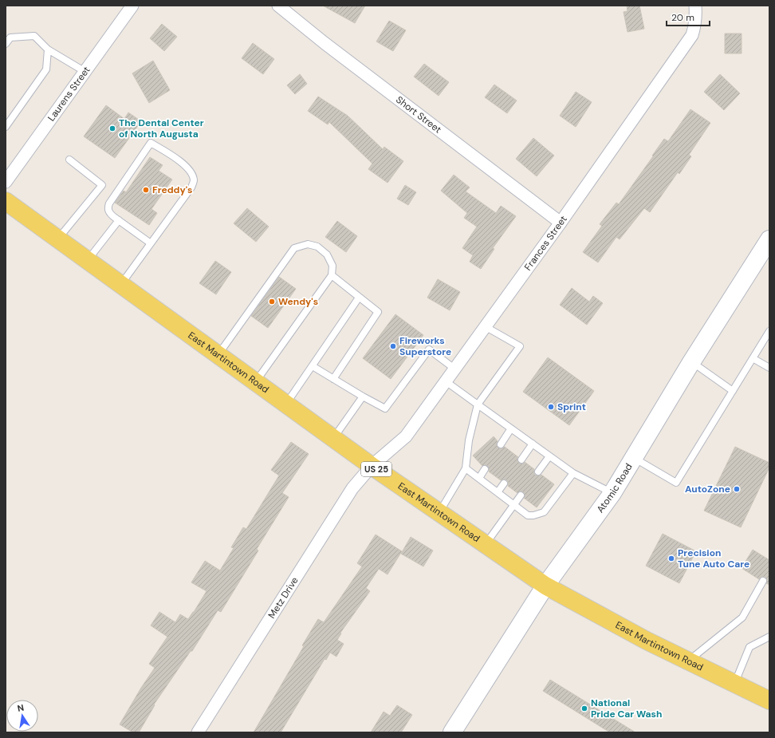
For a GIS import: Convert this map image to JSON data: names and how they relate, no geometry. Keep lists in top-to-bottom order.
{
  "streets": {
    "main road": ["East Martintown Road", "US 25", "Atomic Road"],
    "street": [
      "Laurens Street",
      "Short Street",
      "Frances Street",
      "Metz Drive"
    ]
  },
  "crossings": [
    ["Short Street", "Frances Street"],
    ["Frances Street", "East Martintown Road"],
    ["Frances Street", "Metz Drive"],
    ["East Martintown Road", "Atomic Road"],
    ["East Martintown Road", "Metz Drive"]
  ],
  "places": [
    "The Dental Center of North Augusta",
    "Freddy's",
    "Wendy's",
    "Fireworks Superstore",
    "Sprint",
    "AutoZone",
    "Precision Tune Auto Care",
    "National Pride Car Wash"
  ],
  "scale_bar": "20 m",
  "north": "top"
}
